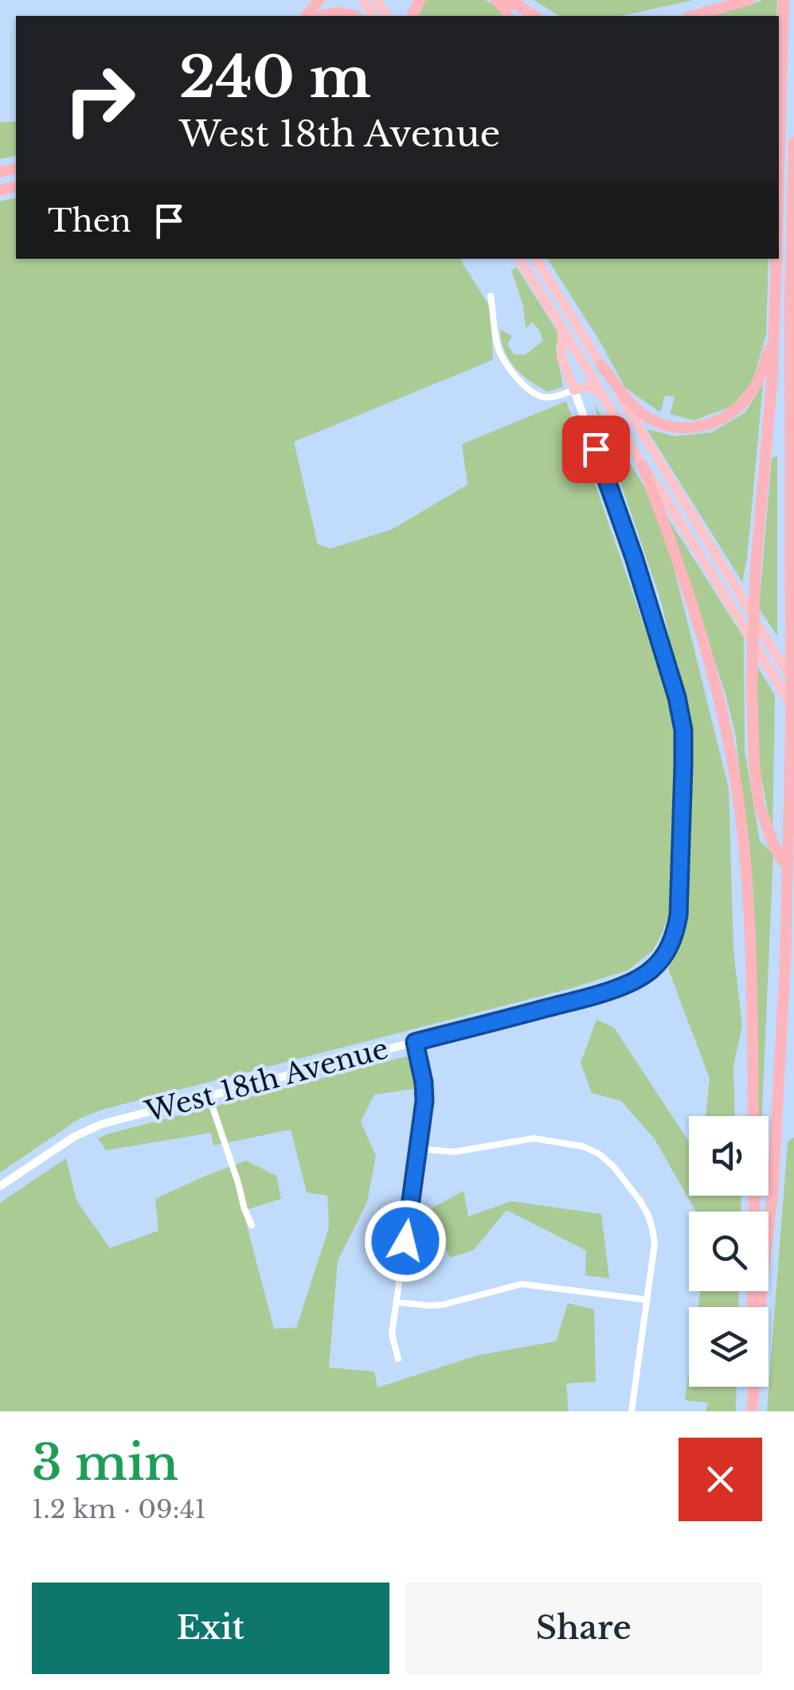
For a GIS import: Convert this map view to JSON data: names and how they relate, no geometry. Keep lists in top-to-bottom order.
{
  "streets": {
    "street": ["West 18th Avenue"]
  },
  "page": {
    "turn": ["240 m", "West 18th Avenue"],
    "then": "Then",
    "heading": ["3 min", "1.2 km · 09:41"],
    "buttons": ["Exit", "Share"]
  }
}
